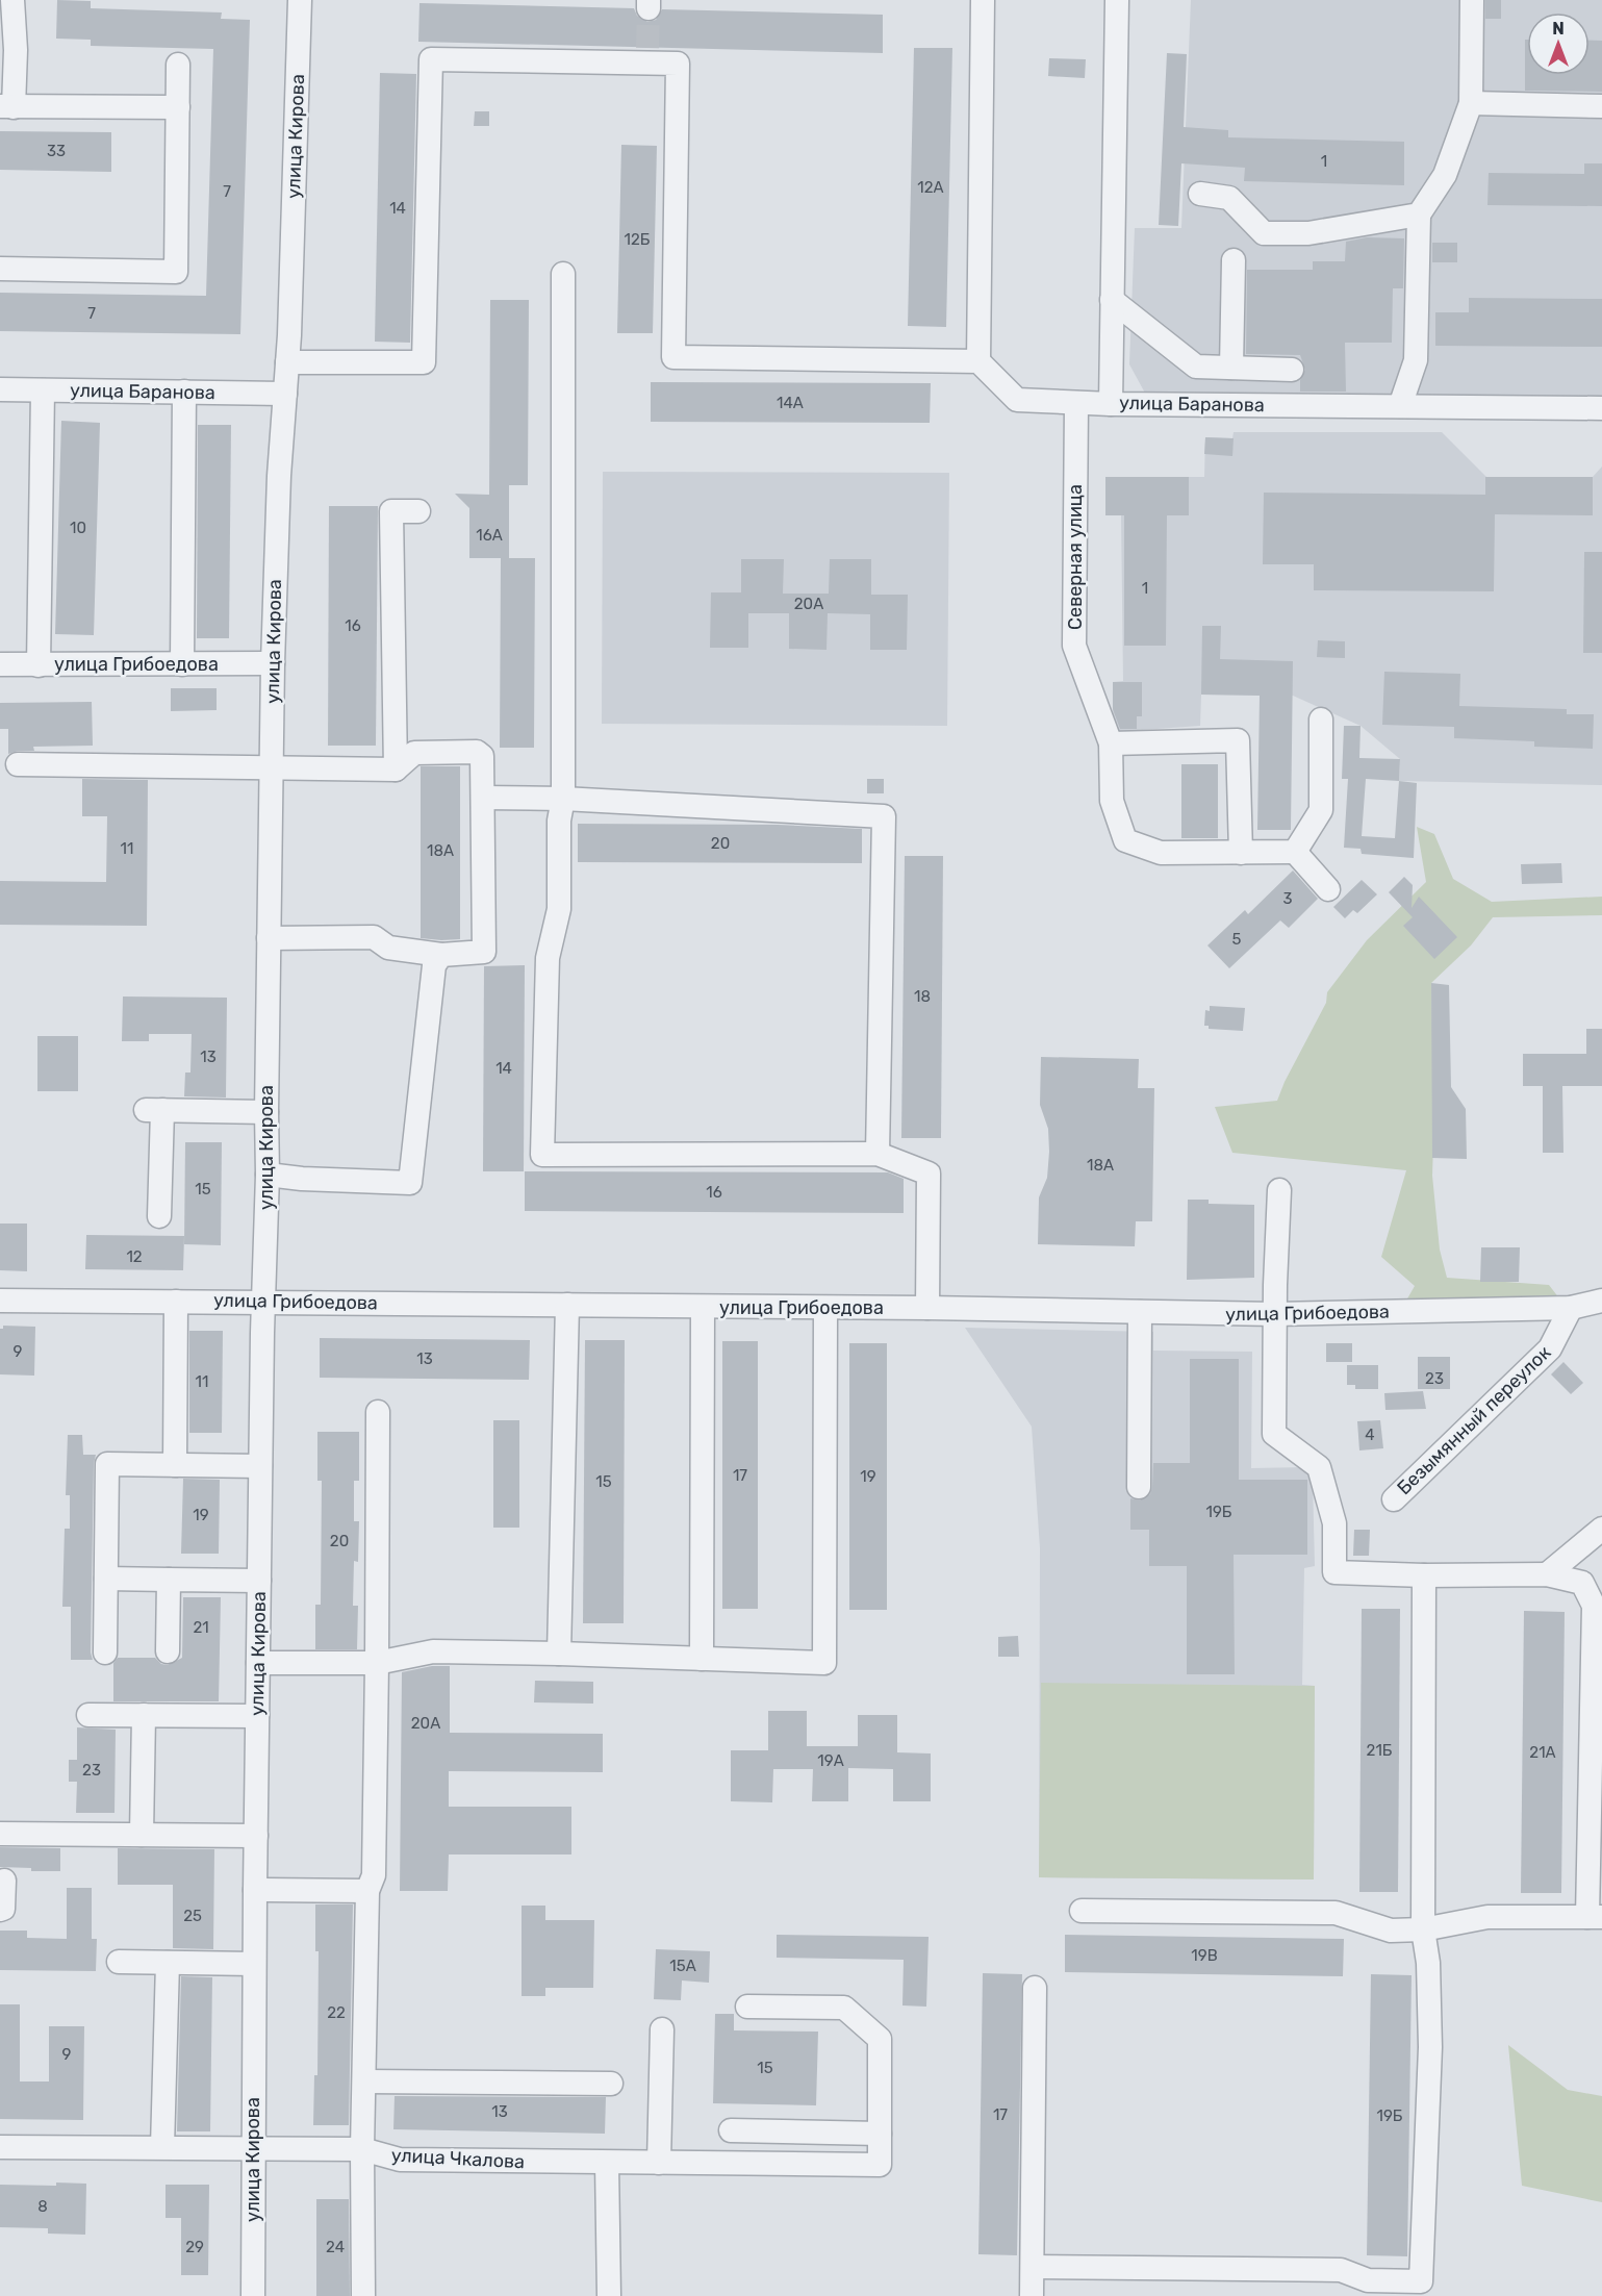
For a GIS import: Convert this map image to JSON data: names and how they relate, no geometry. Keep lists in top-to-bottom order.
{
  "streets": {
    "street": [
      "улица Кирова",
      "улица Баранова",
      "Северная улица",
      "улица Грибоедова",
      "Безымянный переулок",
      "улица Чкалова"
    ]
  },
  "crossings": [
    ["улица Кирова", "улица Баранова"],
    ["улица Кирова", "улица Грибоедова"],
    ["улица Кирова", "улица Чкалова"],
    ["улица Грибоедова", "Безымянный переулок"]
  ],
  "house_numbers": [
    "33",
    "1",
    "12А",
    "7",
    "14",
    "12Б",
    "7",
    "14А",
    "10",
    "16А",
    "1",
    "20А",
    "16",
    "20",
    "11",
    "18А",
    "3",
    "5",
    "18",
    "13",
    "14",
    "18А",
    "15",
    "16",
    "12",
    "9",
    "13",
    "23",
    "11",
    "4",
    "17",
    "19",
    "15",
    "19Б",
    "19",
    "20",
    "21",
    "20А",
    "21Б",
    "21А",
    "19А",
    "23",
    "25",
    "19В",
    "15А",
    "22",
    "9",
    "15",
    "13",
    "17",
    "19Б",
    "8",
    "29",
    "24"
  ],
  "north": "top"
}
